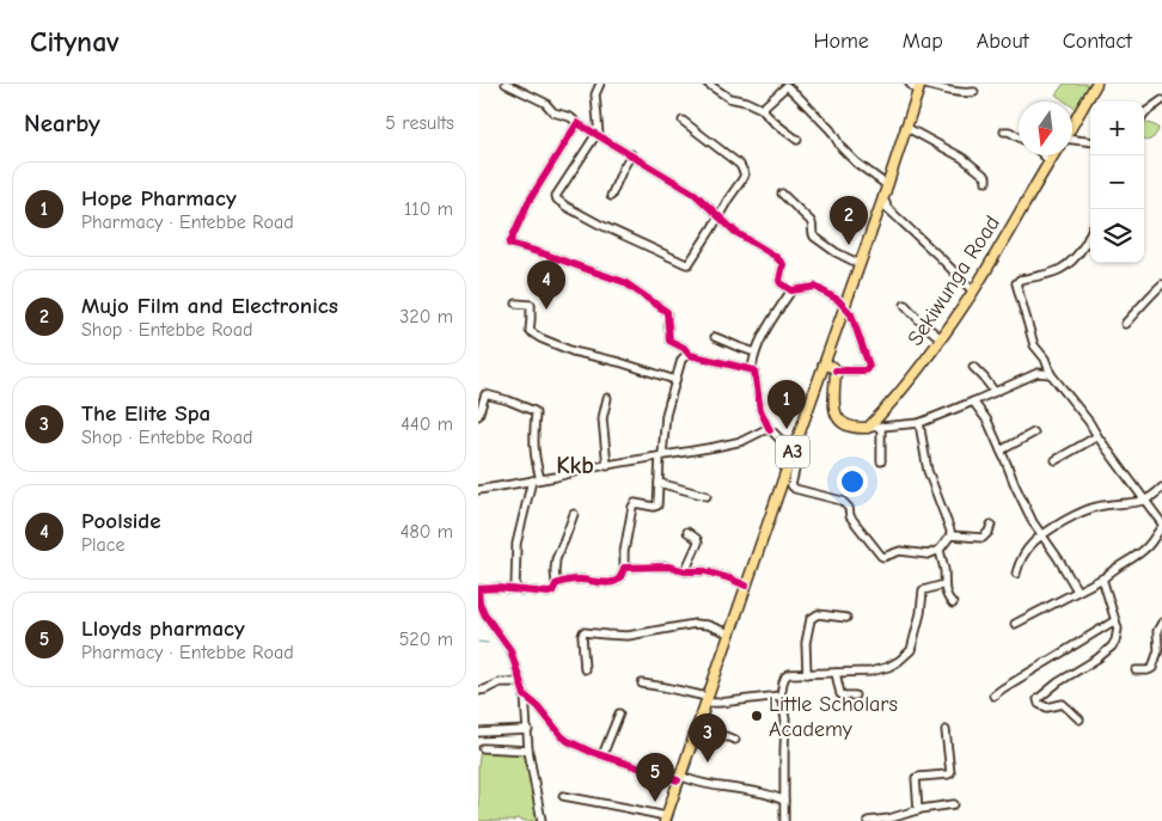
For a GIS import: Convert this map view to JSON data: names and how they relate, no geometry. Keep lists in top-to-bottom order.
{
  "streets": {
    "main road": ["Sekiwunga Road", "A3"]
  },
  "districts": ["Kkb"],
  "places": ["Little Scholars Academy"],
  "north": "bottom",
  "page": {
    "header": "Citynav",
    "nav": [
      "Home",
      "Map",
      "About",
      "Contact"
    ],
    "heading": ["Nearby", "5 results"],
    "map_buttons": ["+", "−"],
    "list": [
      {
        "mark": "1",
        "name": "Hope Pharmacy",
        "note": "Pharmacy · Entebbe Road",
        "value": "110 m"
      },
      {
        "mark": "2",
        "name": "Mujo Film and Electronics",
        "note": "Shop · Entebbe Road",
        "value": "320 m"
      },
      {
        "mark": "3",
        "name": "The Elite Spa",
        "note": "Shop · Entebbe Road",
        "value": "440 m"
      },
      {
        "mark": "4",
        "name": "Poolside",
        "note": "Place",
        "value": "480 m"
      },
      {
        "mark": "5",
        "name": "Lloyds pharmacy",
        "note": "Pharmacy · Entebbe Road",
        "value": "520 m"
      }
    ],
    "pins": [
      "2",
      "4",
      "1",
      "3",
      "5"
    ]
  }
}
